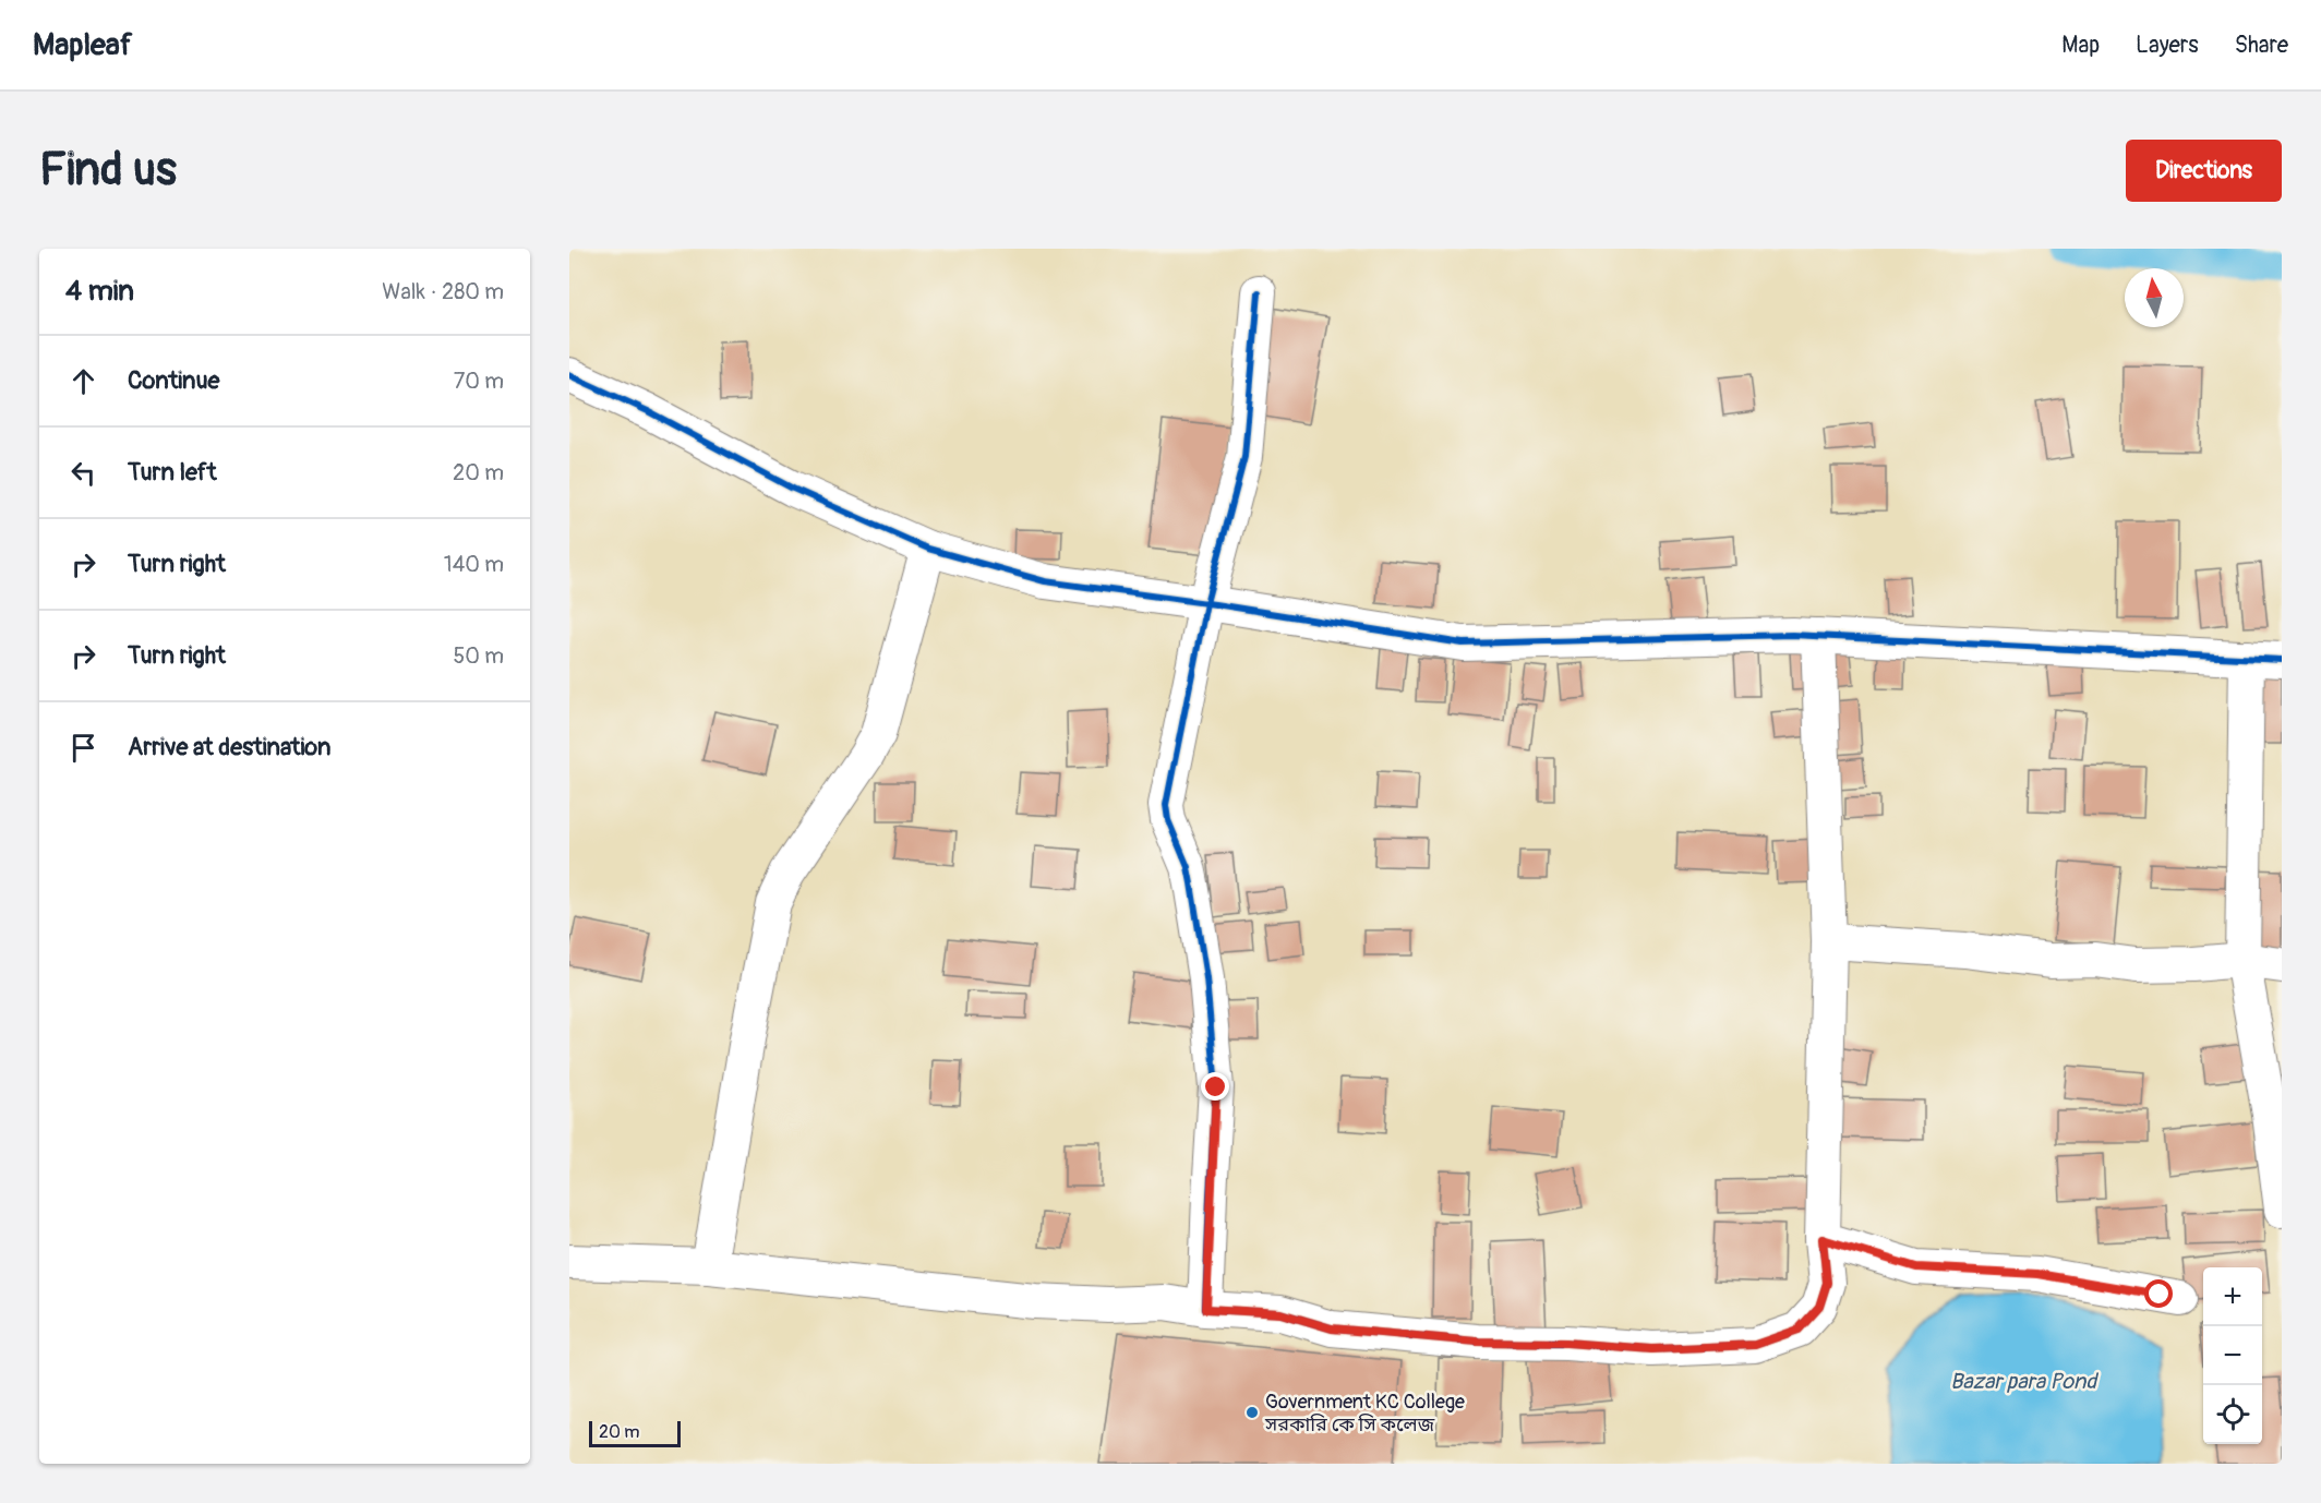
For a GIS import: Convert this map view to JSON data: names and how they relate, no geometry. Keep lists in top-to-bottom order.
{
  "water": ["Bazar para Pond"],
  "places": ["Government KC College সরকারি কে সি কলেজ"],
  "scale_bar": "20 m",
  "north": "top",
  "page": {
    "header": "Mapleaf",
    "nav": ["Map", "Layers", "Share"],
    "buttons": "Directions",
    "title": "Find us",
    "heading": ["4 min", "Walk · 280 m"],
    "list": [
      ["Continue", "70 m"],
      ["Turn left", "20 m"],
      ["Turn right", "140 m"],
      ["Turn right", "50 m"],
      "Arrive at destination"
    ],
    "map_buttons": ["+", "−"],
    "scale": "20 m"
  }
}
